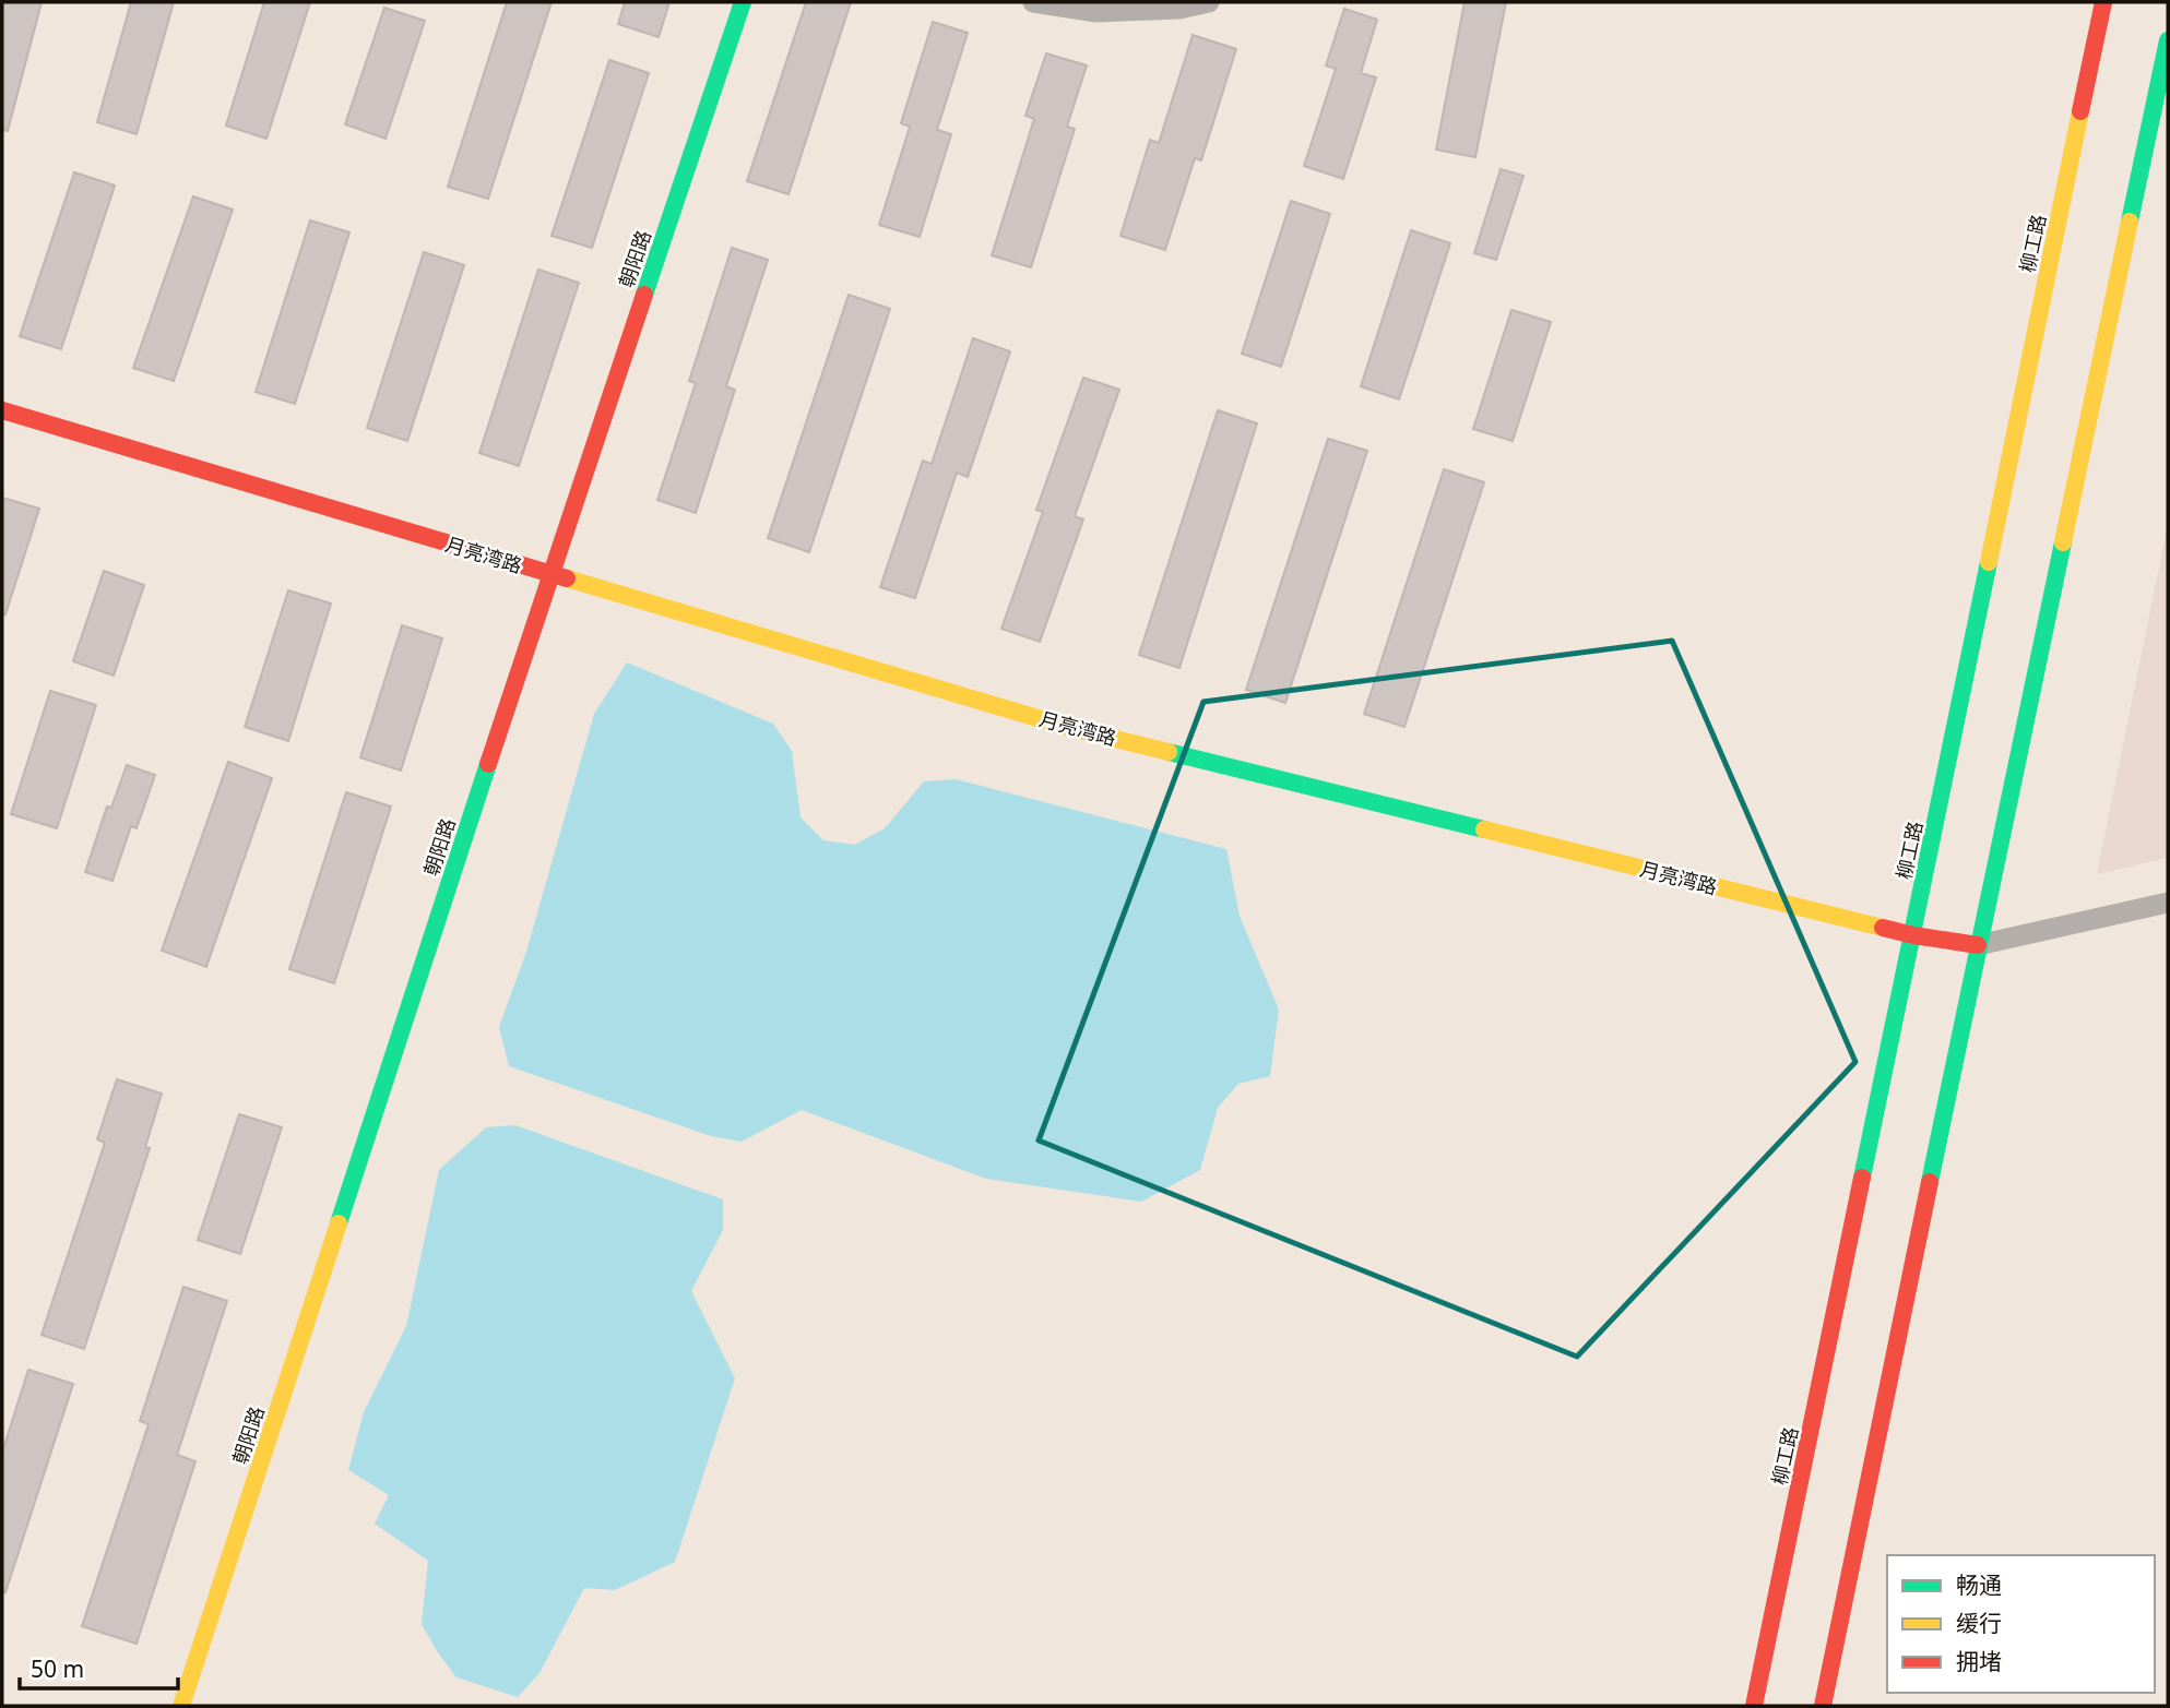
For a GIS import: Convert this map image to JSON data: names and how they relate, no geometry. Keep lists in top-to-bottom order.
{
  "streets": {
    "street": ["柳工路", "朝阳路", "月亮湾路"]
  },
  "crossings": [
    ["柳工路", "月亮湾路"],
    ["朝阳路", "月亮湾路"]
  ],
  "legend": ["畅通", "缓行", "拥堵"],
  "scale_bar": "50 m"
}
